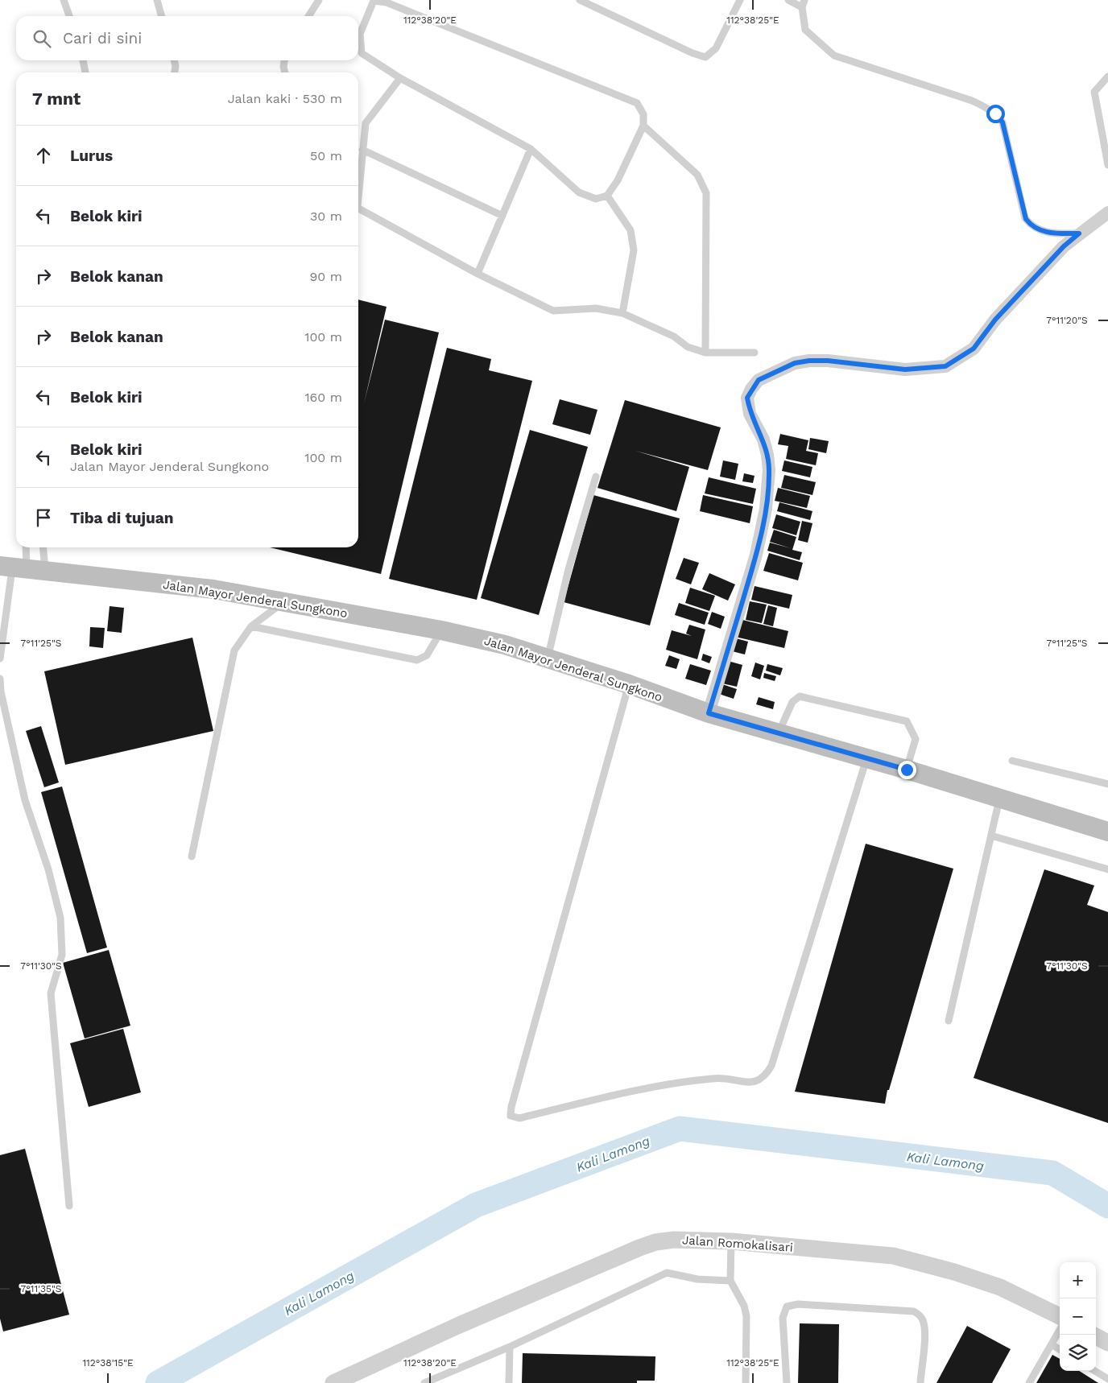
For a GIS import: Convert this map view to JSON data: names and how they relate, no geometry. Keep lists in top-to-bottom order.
{
  "streets": {
    "main road": ["Jalan Mayor Jenderal Sungkono"],
    "street": ["Jalan Romokalisari"]
  },
  "water": ["Kali Lamong"],
  "page": {
    "search": "Cari di sini",
    "heading": ["7 mnt", "Jalan kaki · 530 m"],
    "list": [
      ["Lurus", "50 m"],
      ["Belok kiri", "30 m"],
      ["Belok kanan", "90 m"],
      ["Belok kanan", "100 m"],
      ["Belok kiri", "160 m"],
      ["Belok kiri", "Jalan Mayor Jenderal Sungkono", "100 m"],
      "Tiba di tujuan"
    ],
    "map_buttons": ["+", "−"]
  },
  "coordinates": [
    "112°38'20\"E",
    "112°38'25\"E",
    "7°11'20\"S",
    "7°11'25\"S",
    "7°11'30\"S",
    "7°11'35\"S",
    "112°38'15\"E"
  ]
}
